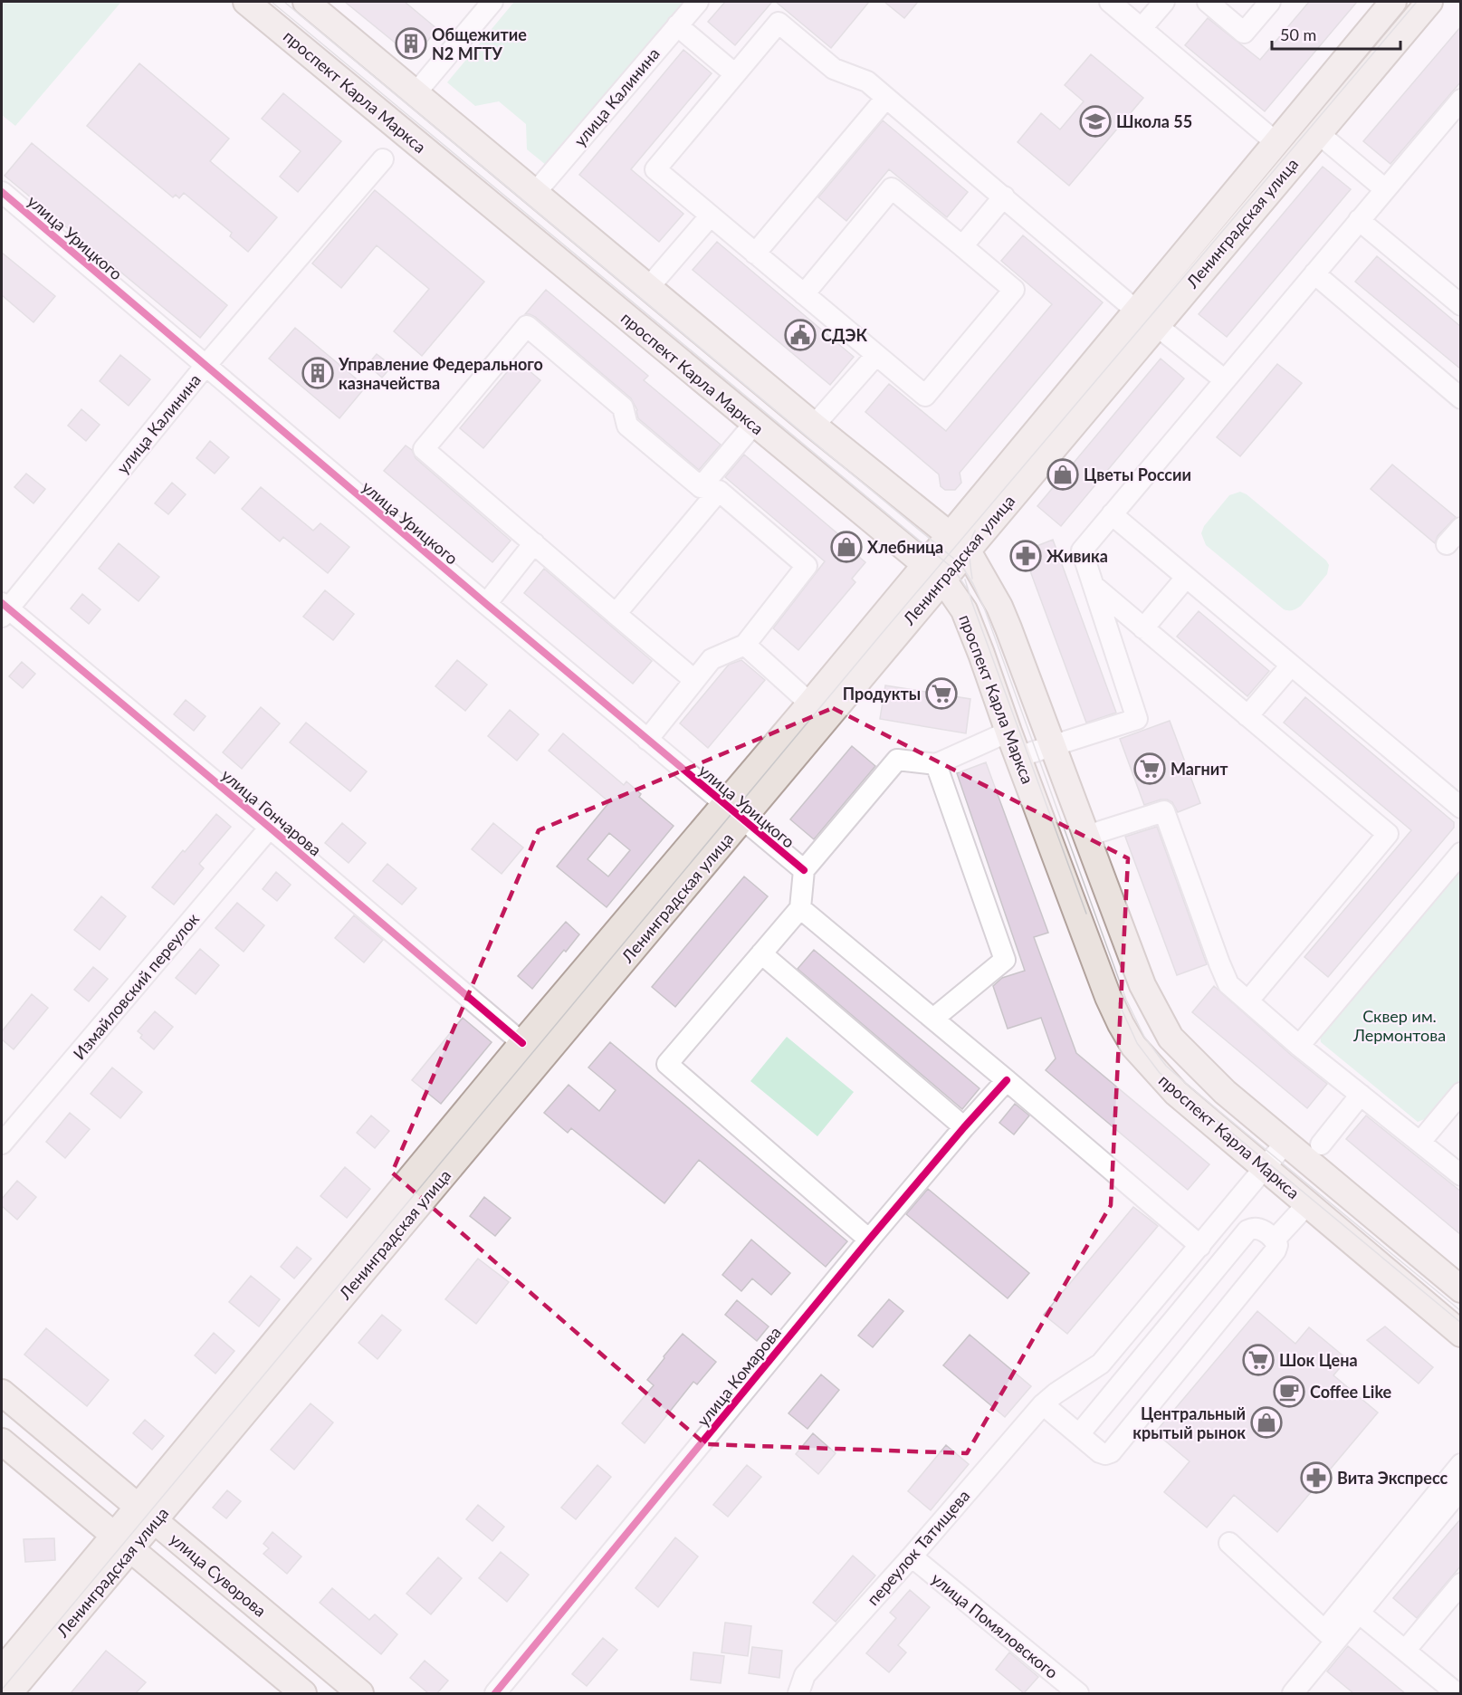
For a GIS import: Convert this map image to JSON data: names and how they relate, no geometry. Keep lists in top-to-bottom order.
{
  "streets": {
    "main road": ["проспект Карла Маркса", "Ленинградская улица", "улица Суворова"],
    "street": [
      "улица Калинина",
      "улица Урицкого",
      "улица Гончарова",
      "Измайловский переулок",
      "улица Комарова",
      "переулок Татищева",
      "улица Помяловского"
    ]
  },
  "crossings": [
    ["проспект Карла Маркса", "улица Калинина"],
    ["проспект Карла Маркса", "Ленинградская улица"],
    ["проспект Карла Маркса", "переулок Татищева"],
    ["улица Калинина", "улица Урицкого"],
    ["улица Калинина", "улица Гончарова"],
    ["Ленинградская улица", "улица Урицкого"],
    ["Ленинградская улица", "улица Гончарова"],
    ["Ленинградская улица", "улица Суворова"],
    ["улица Гончарова", "Измайловский переулок"],
    ["переулок Татищева", "улица Помяловского"]
  ],
  "parks": ["Сквер им. Лермонтова"],
  "places": {
    "building": ["Общежитие N2 МГТУ", "Управление Федерального казначейства"],
    "school or university": ["Школа 55"],
    "public building": ["СДЭК"],
    "shop": ["Цветы России", "Хлебница", "Центральный крытый рынок"],
    "pharmacy": ["Живика", "Вита Экспресс"],
    "supermarket": ["Продукты", "Магнит", "Шок Цена"],
    "cafe": ["Coffee Like"]
  },
  "scale_bar": "50 m"
}
